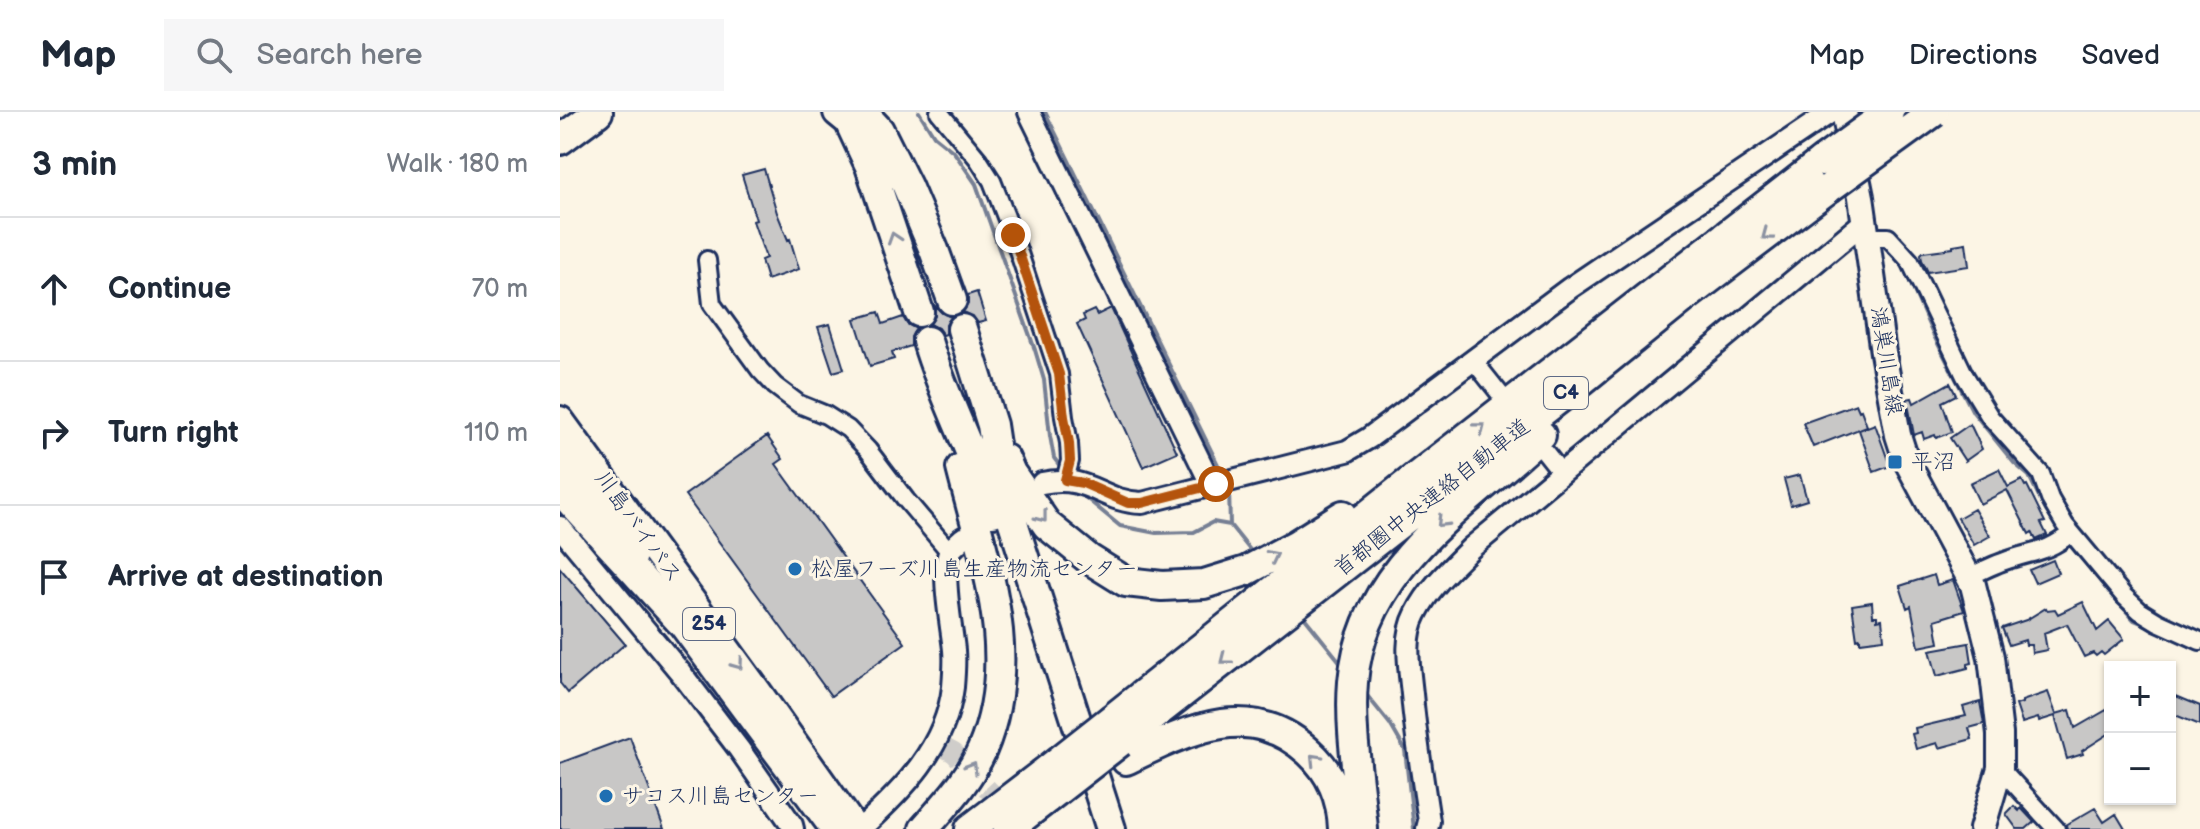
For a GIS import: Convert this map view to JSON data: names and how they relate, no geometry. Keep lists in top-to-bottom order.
{
  "streets": {
    "highway": [
      "C4",
      "首都圏中央連絡自動車道",
      "川島バイパス",
      "254"
    ],
    "main road": ["鴻巣川島線"]
  },
  "crossings": [
    ["C4", "首都圏中央連絡自動車道"]
  ],
  "places": {
    "transit": ["平沼"],
    "other": ["松屋フーズ川島生産物流センター", "サコス川島センター"]
  },
  "page": {
    "header": "Map",
    "search": "Search here",
    "nav": ["Map", "Directions", "Saved"],
    "heading": ["3 min", "Walk · 180 m"],
    "list": [
      ["Continue", "70 m"],
      ["Turn right", "110 m"],
      "Arrive at destination"
    ],
    "map_buttons": ["+", "−"]
  }
}
